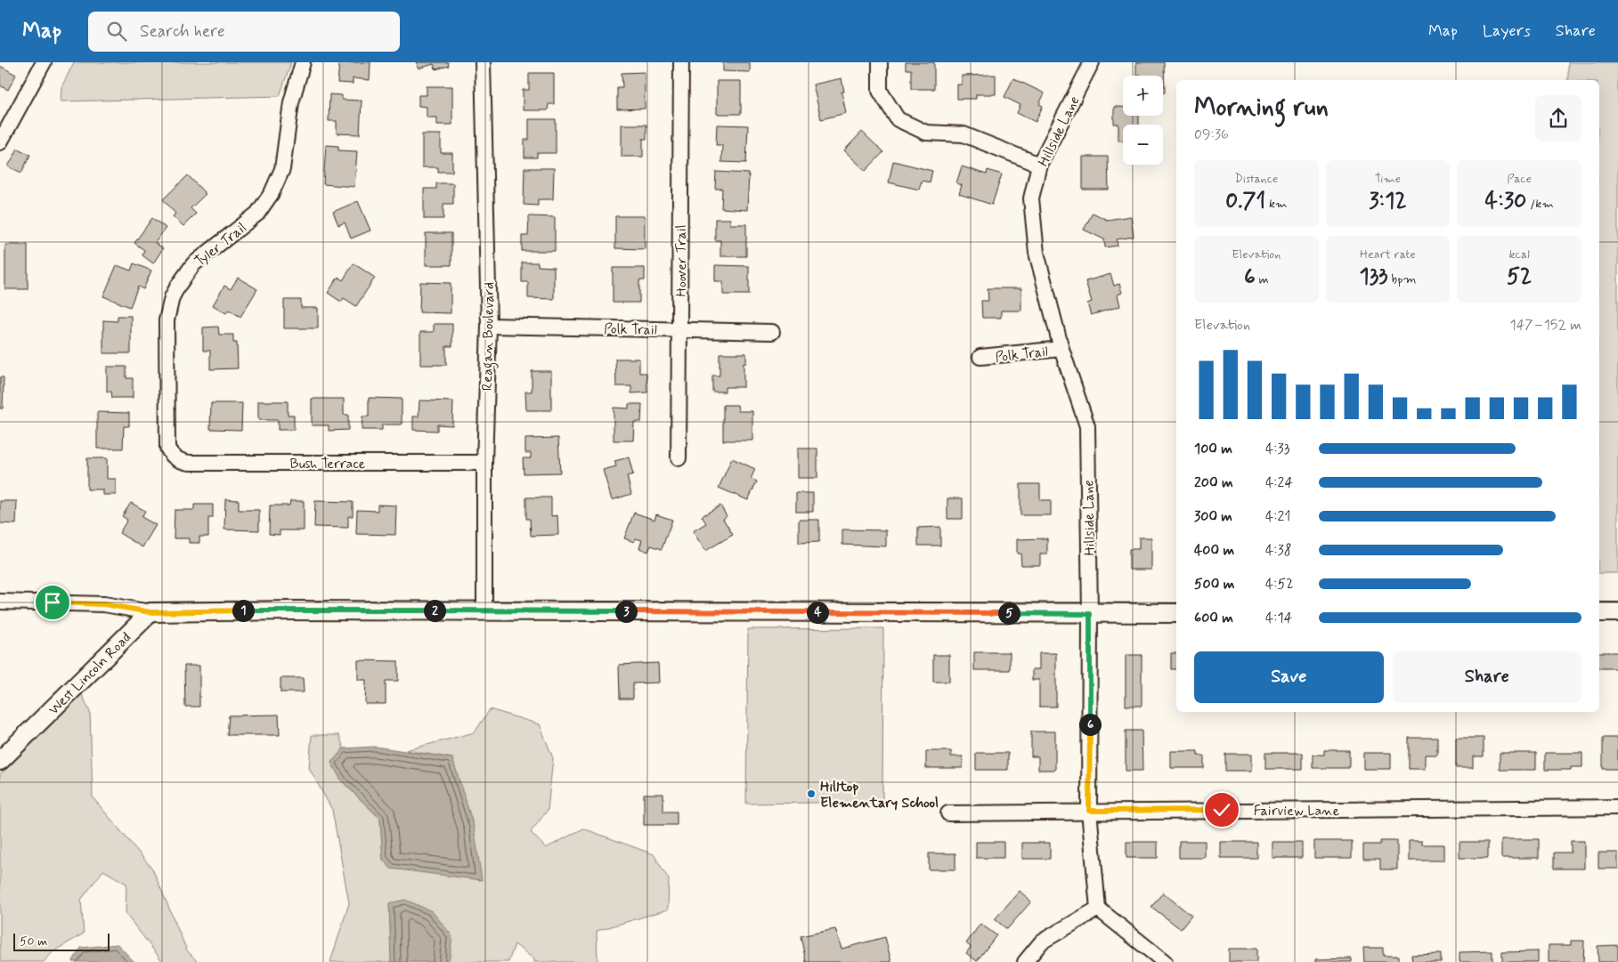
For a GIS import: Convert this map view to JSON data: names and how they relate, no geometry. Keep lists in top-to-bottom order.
{
  "streets": {
    "street": [
      "Hillside Lane",
      "Tyler Trail",
      "Hoover Trail",
      "Polk Trail",
      "Reagan Boulevard",
      "Bush Terrace",
      "West Lincoln Road",
      "Fairview Lane"
    ]
  },
  "crossings": [
    ["Hillside Lane", "Polk Trail"],
    ["Hillside Lane", "Fairview Lane"],
    ["Tyler Trail", "Bush Terrace"],
    ["Hoover Trail", "Polk Trail"],
    ["Polk Trail", "Reagan Boulevard"],
    ["Reagan Boulevard", "Bush Terrace"]
  ],
  "places": ["Hilltop Elementary School"],
  "scale_bar": "50 m",
  "page": {
    "header": "Map",
    "search": "Search here",
    "nav": ["Map", "Layers", "Share"],
    "map_buttons": ["+", "−"],
    "heading": ["Morning run", "09:36"],
    "stats": [
      ["Distance", "0.71 km"],
      ["Time", "3:12"],
      ["Pace", "4:30 /km"],
      ["Elevation", "6 m"],
      ["Heart rate", "133 bpm"],
      ["kcal", "52"]
    ],
    "chart": ["Elevation", "147–152 m"],
    "list": [
      {
        "name": "100 m",
        "note": "4:33"
      },
      {
        "name": "200 m",
        "note": "4:24"
      },
      {
        "name": "300 m",
        "note": "4:21"
      },
      {
        "name": "400 m",
        "note": "4:38"
      },
      {
        "name": "500 m",
        "note": "4:52"
      },
      {
        "name": "600 m",
        "note": "4:14"
      }
    ],
    "pins": [
      "1",
      "2",
      "3",
      "4",
      "5",
      "6"
    ],
    "buttons": ["Save", "Share"],
    "scale": "50 m"
  }
}
